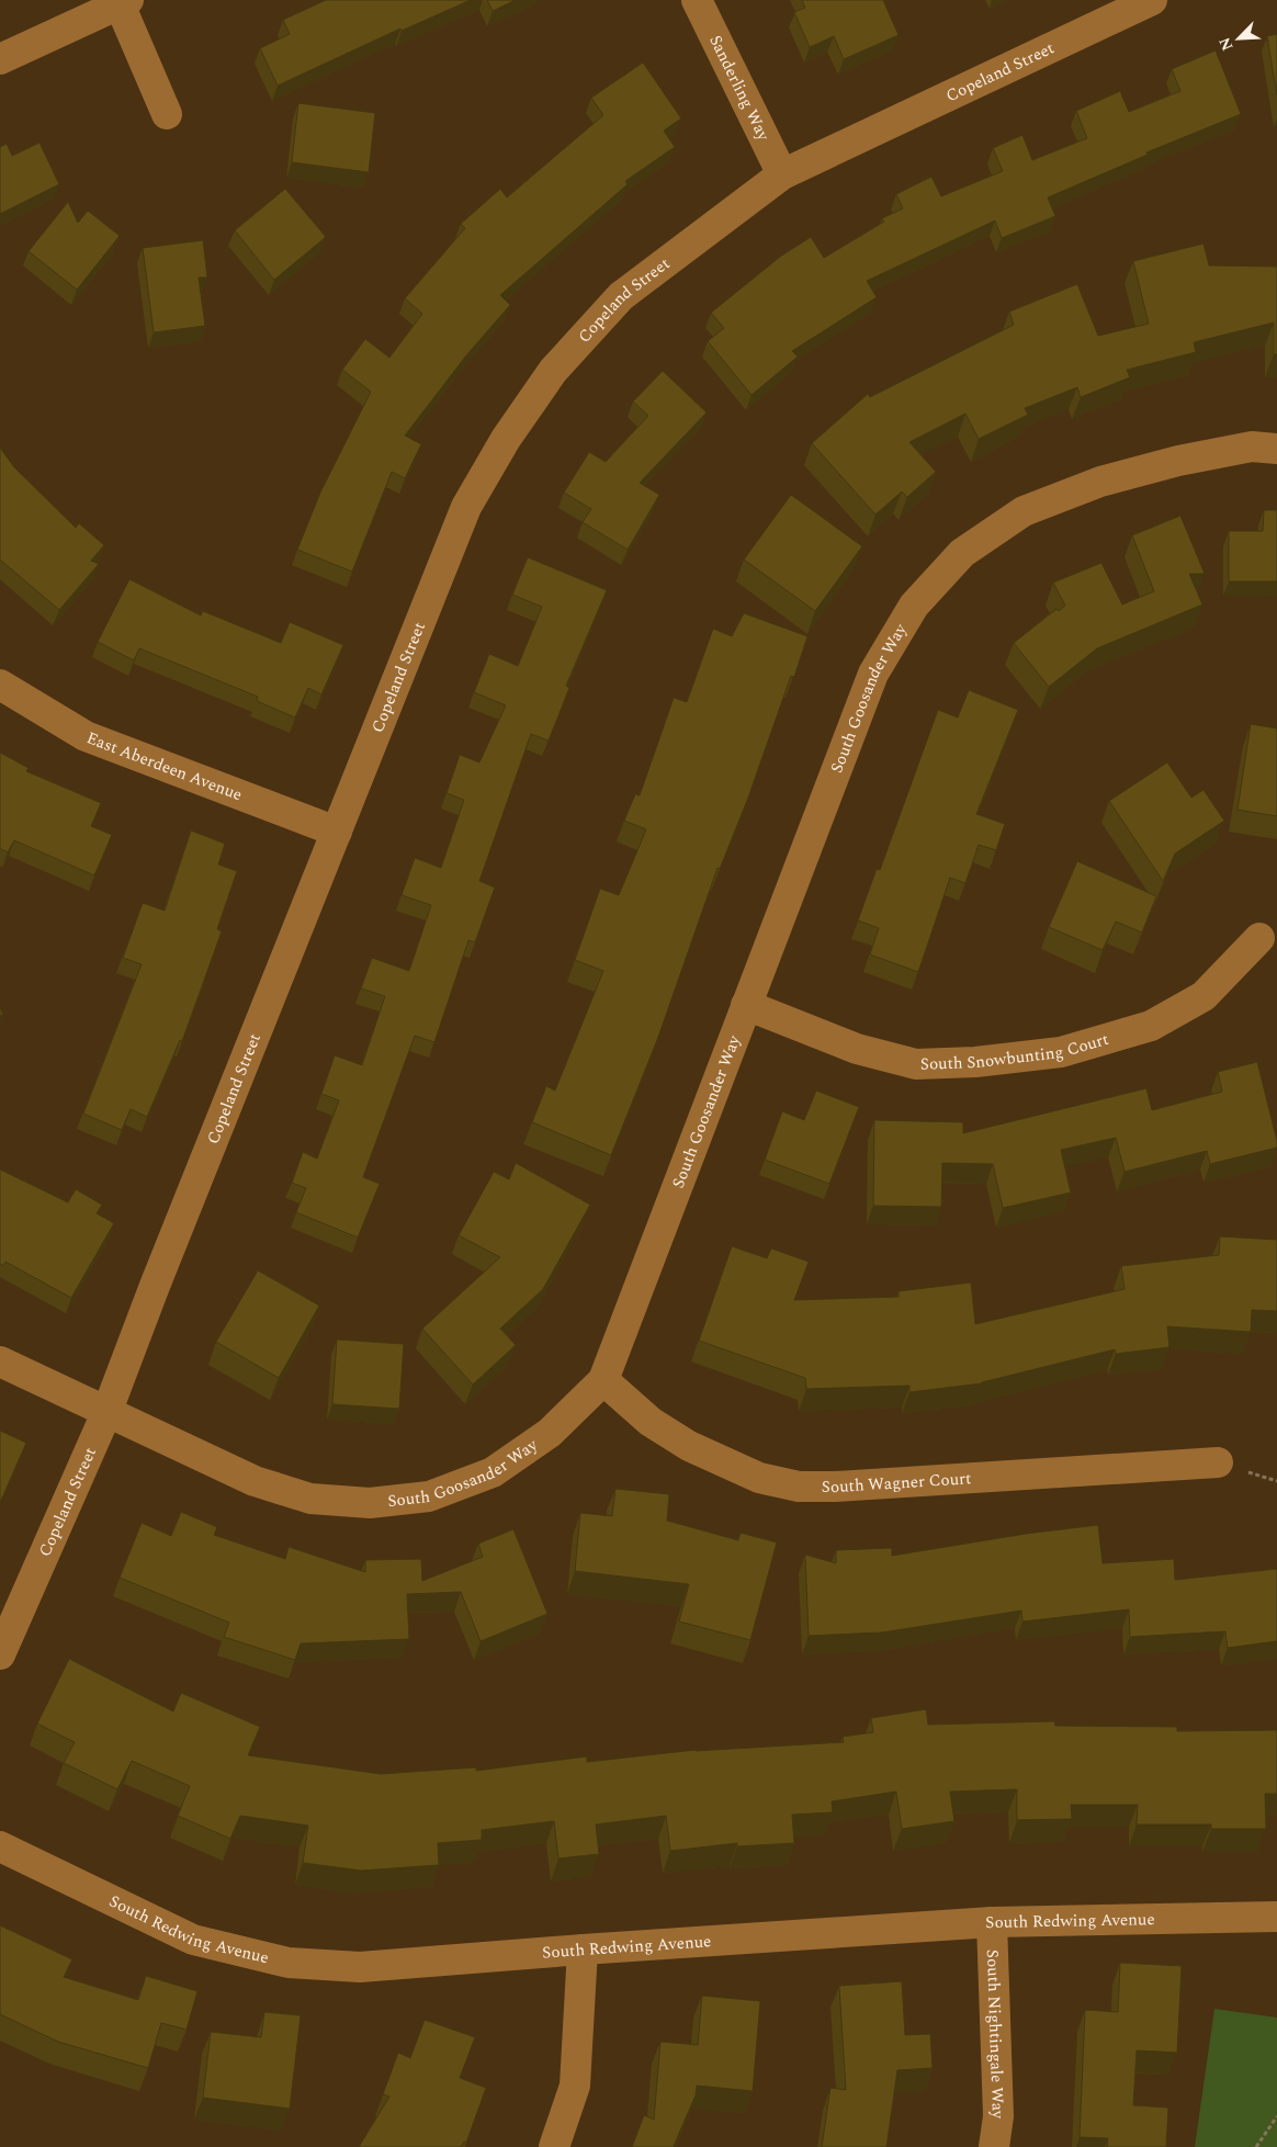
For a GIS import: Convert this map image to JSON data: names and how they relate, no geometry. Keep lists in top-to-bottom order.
{
  "streets": {
    "street": [
      "Copeland Street",
      "Sanderling Way",
      "South Goosander Way",
      "East Aberdeen Avenue",
      "South Snowbunting Court",
      "South Wagner Court",
      "South Redwing Avenue",
      "South Nightingale Way"
    ]
  },
  "crossings": [
    ["Copeland Street", "Sanderling Way"],
    ["Copeland Street", "South Goosander Way"],
    ["Copeland Street", "East Aberdeen Avenue"],
    ["South Goosander Way", "South Snowbunting Court"],
    ["South Goosander Way", "South Wagner Court"],
    ["South Redwing Avenue", "South Nightingale Way"]
  ],
  "north": "bottom left"
}
